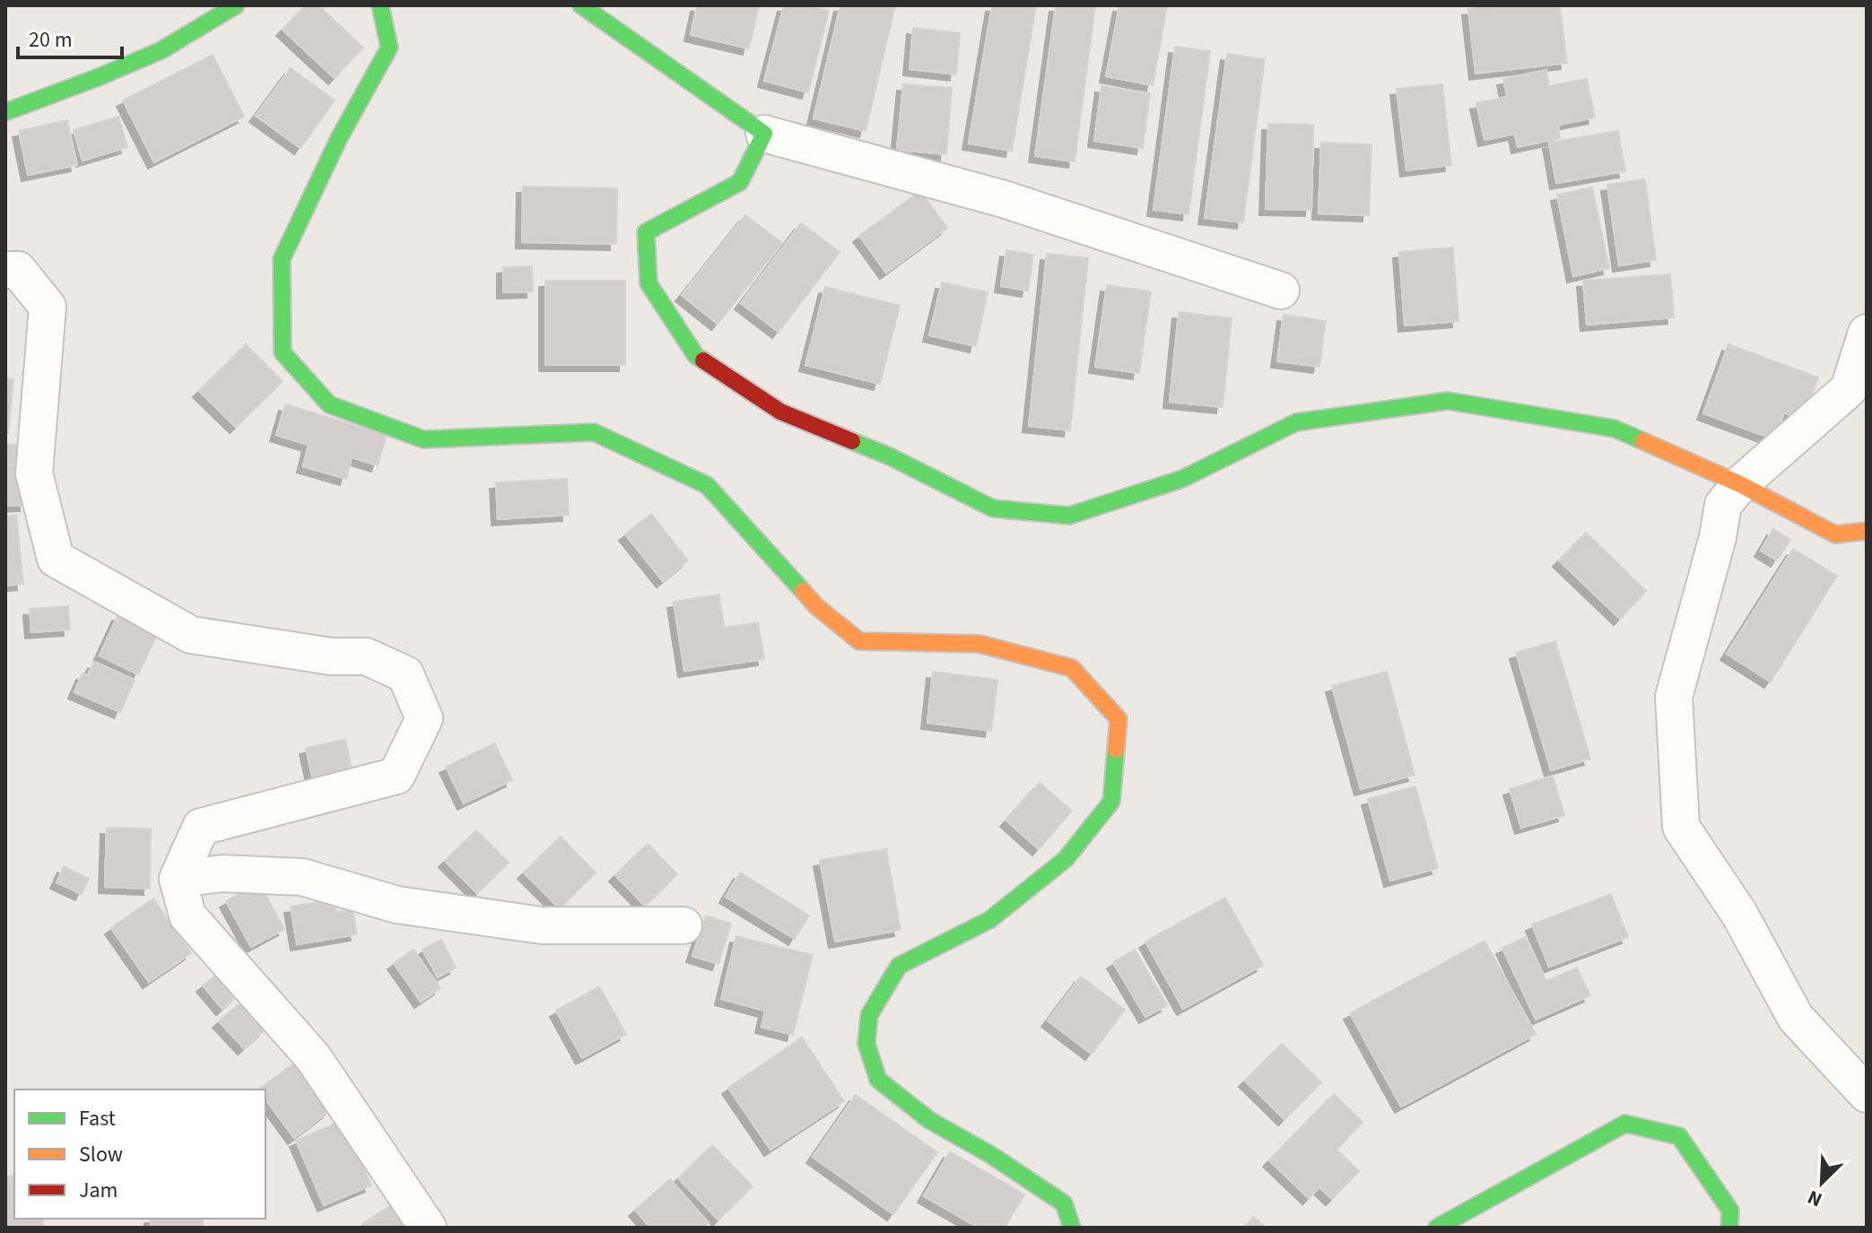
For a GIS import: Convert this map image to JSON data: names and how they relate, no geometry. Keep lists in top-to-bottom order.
{
  "legend": ["Fast", "Slow", "Jam"],
  "scale_bar": "20 m",
  "north": "bottom left"
}
